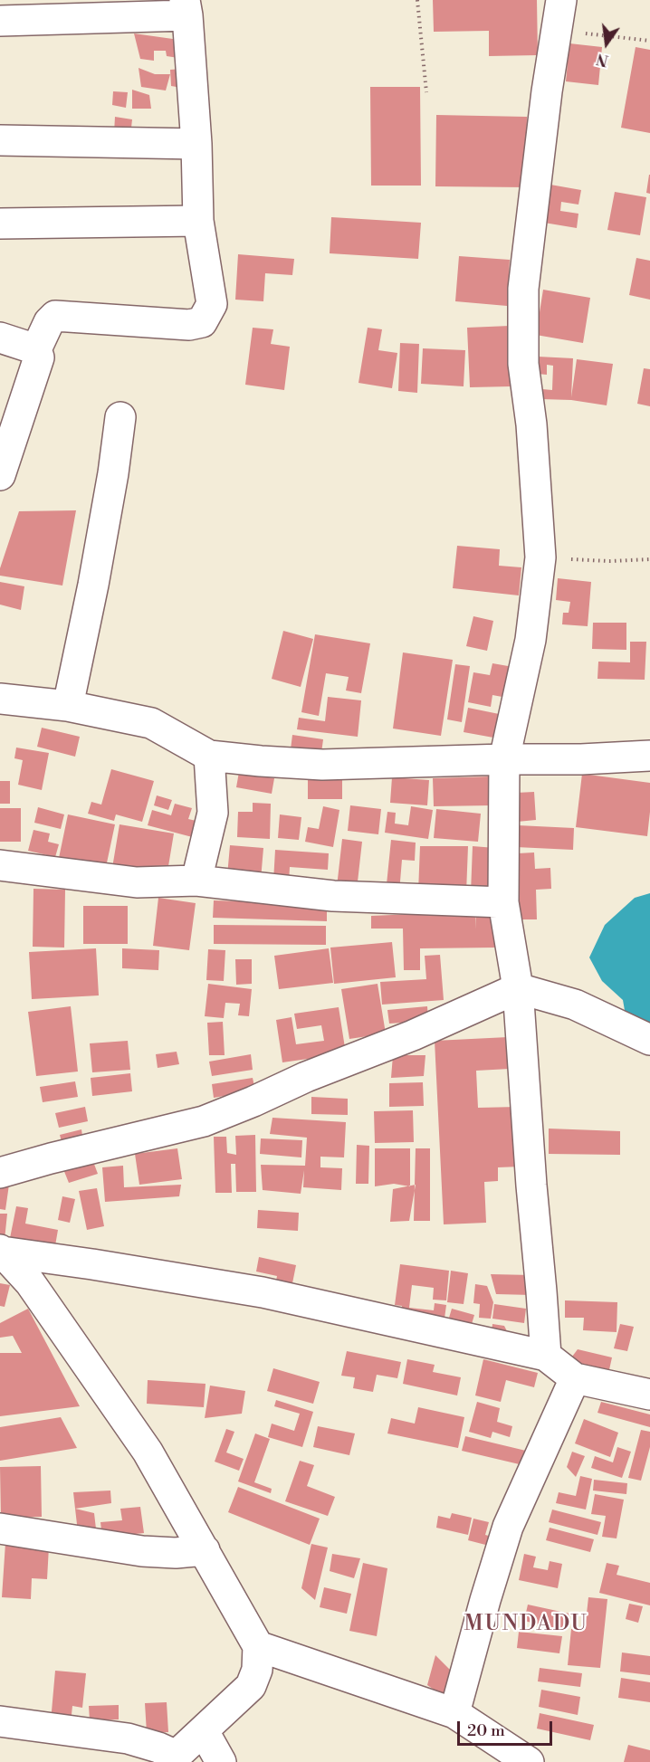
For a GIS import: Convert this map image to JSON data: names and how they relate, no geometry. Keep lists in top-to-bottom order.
{
  "districts": ["MUNDADU"],
  "scale_bar": "20 m",
  "north": "bottom"
}
